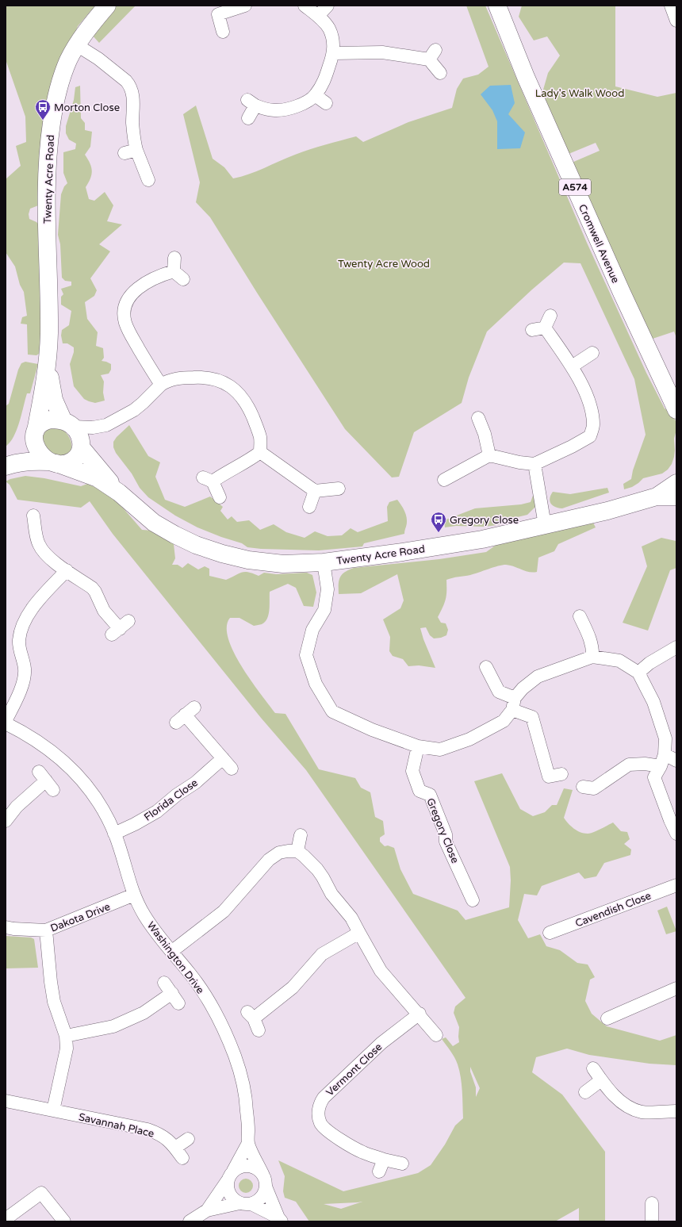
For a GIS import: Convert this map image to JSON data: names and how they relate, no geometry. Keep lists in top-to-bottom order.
{
  "streets": {
    "street": [
      "Twenty Acre Road",
      "A574",
      "Cromwell Avenue",
      "Florida Close",
      "Gregory Close",
      "Cavendish Close",
      "Dakota Drive",
      "Washington Drive",
      "Vermont Close",
      "Savannah Place"
    ]
  },
  "crossings": [
    ["Florida Close", "Washington Drive"],
    ["Dakota Drive", "Washington Drive"]
  ],
  "parks": ["Lady's Walk Wood", "Twenty Acre Wood"],
  "places": {
    "bus stop": ["Morton Close", "Gregory Close"]
  }
}
